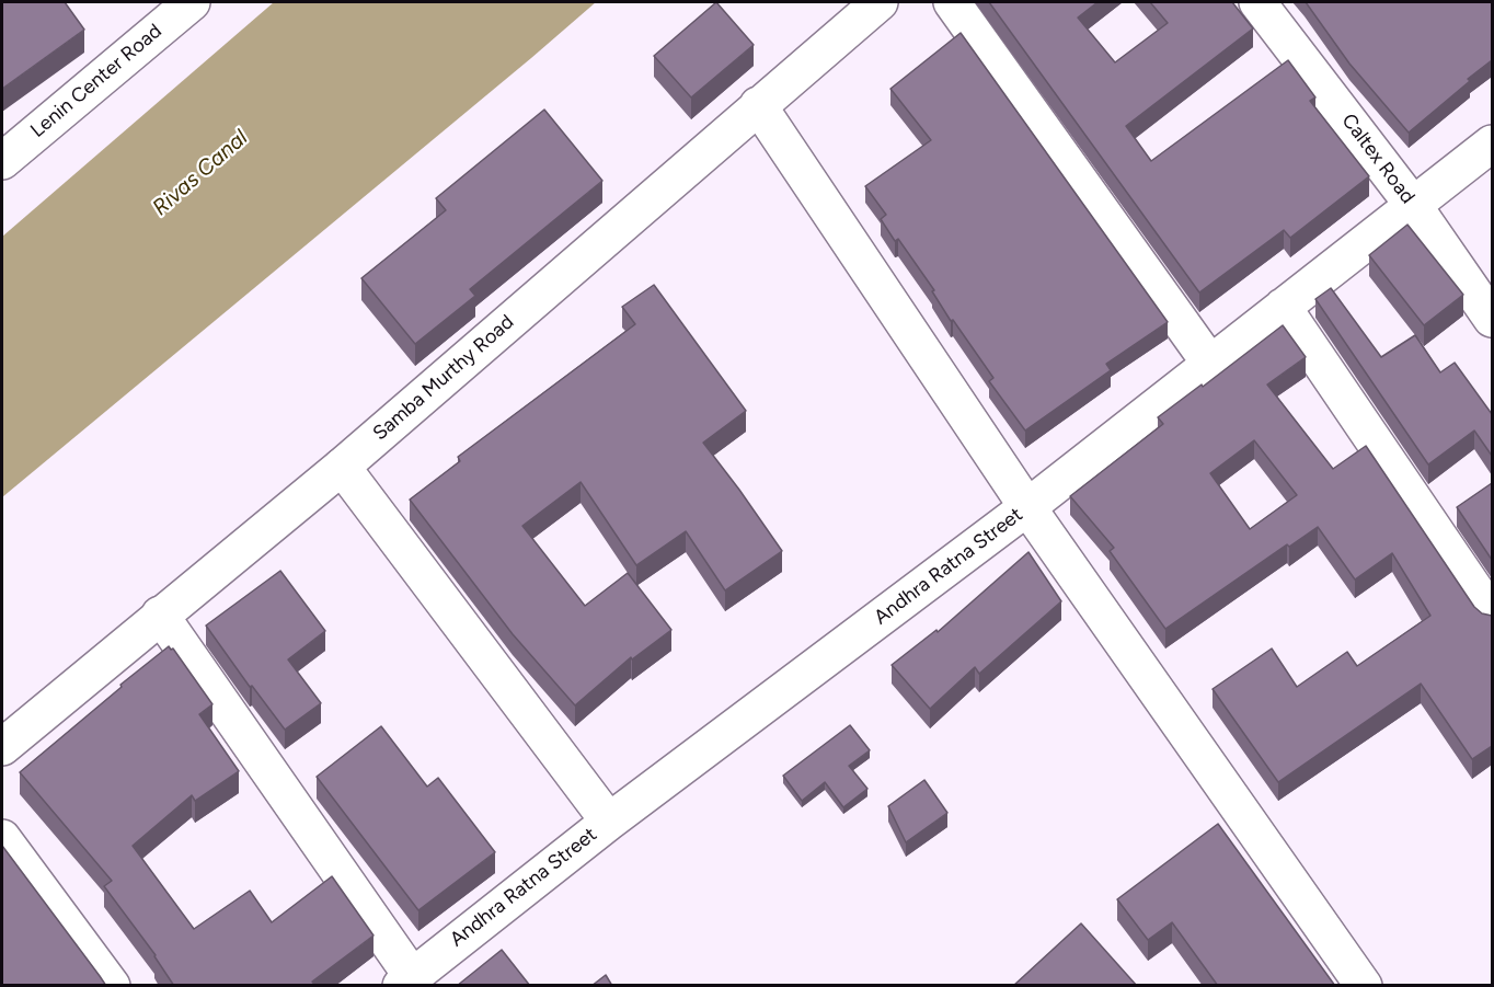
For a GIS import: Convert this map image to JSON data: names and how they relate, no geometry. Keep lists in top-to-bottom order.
{
  "streets": {
    "street": [
      "Lenin Center Road",
      "Caltex Road",
      "Samba Murthy Road",
      "Andhra Ratna Street"
    ]
  },
  "crossings": [
    ["Caltex Road", "Andhra Ratna Street"]
  ],
  "water": ["Rivas Canal"]
}
